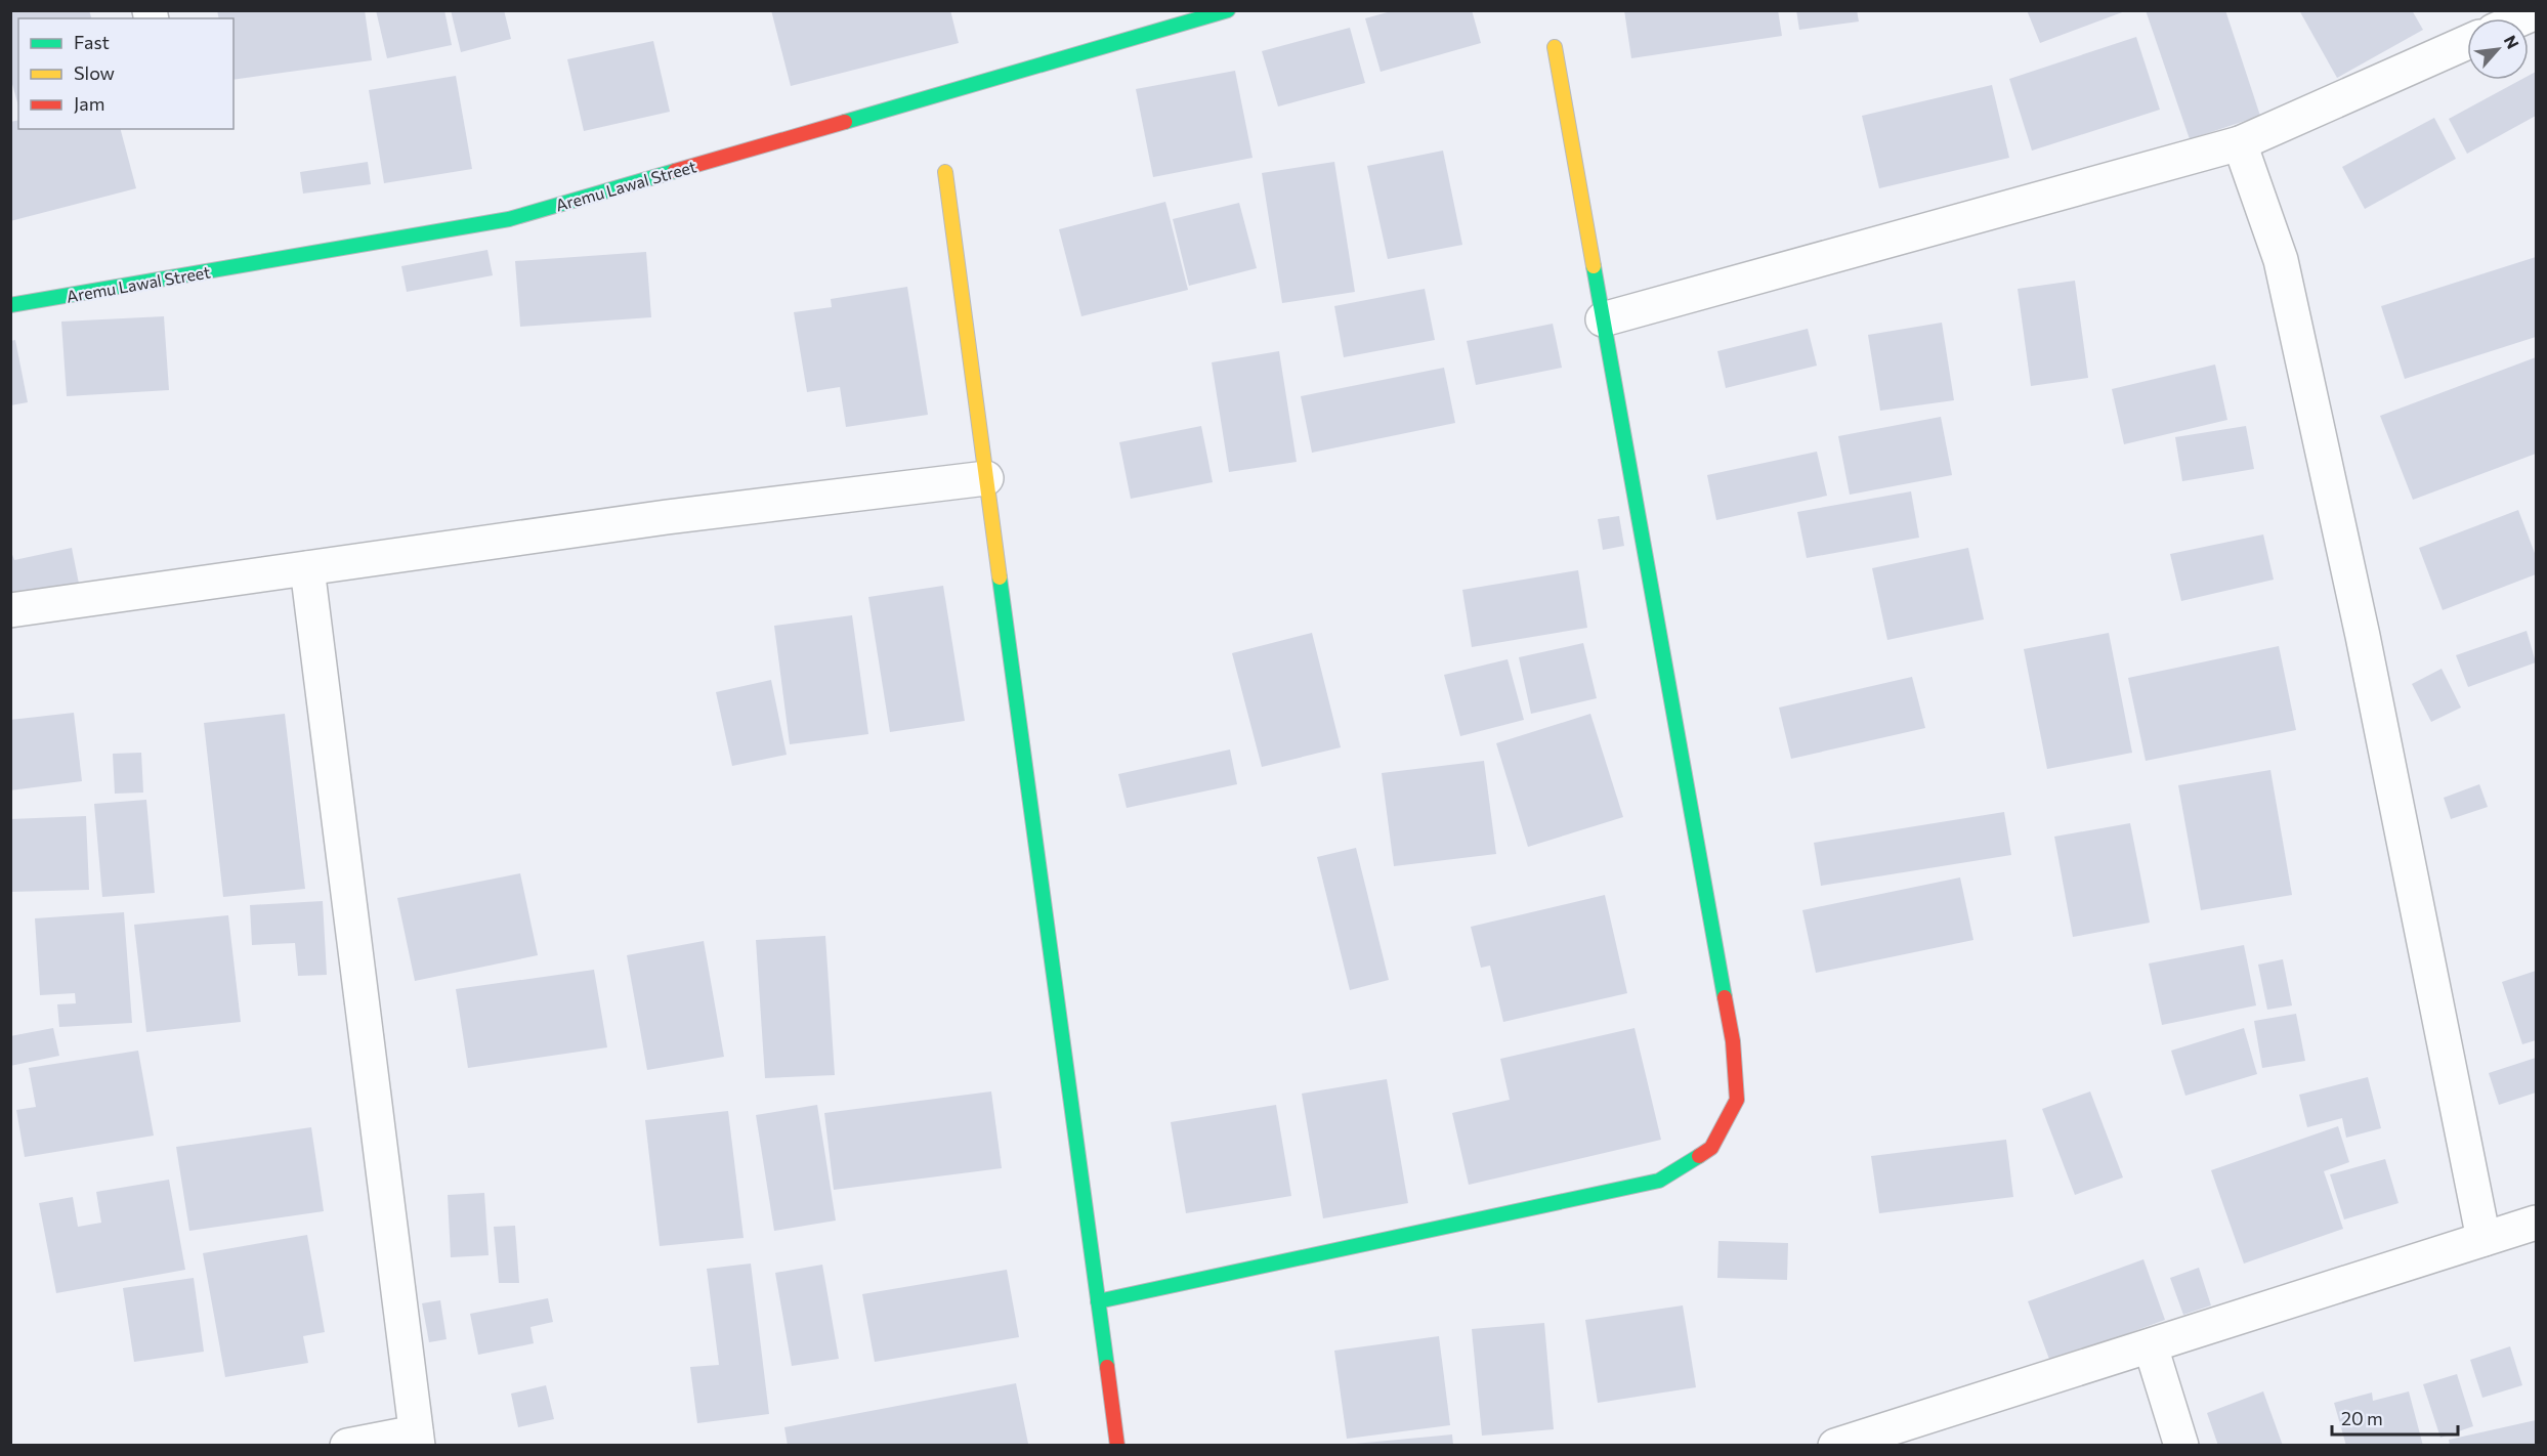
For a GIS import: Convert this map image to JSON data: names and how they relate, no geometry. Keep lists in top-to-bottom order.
{
  "streets": {
    "street": ["Aremu Lawal Street"]
  },
  "legend": ["Fast", "Slow", "Jam"],
  "scale_bar": "20 m",
  "north": "top right"
}
